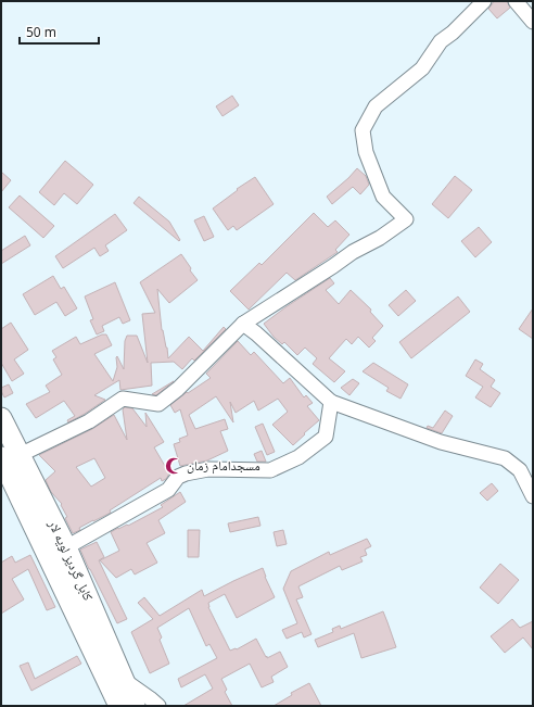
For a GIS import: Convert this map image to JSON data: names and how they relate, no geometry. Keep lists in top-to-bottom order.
{
  "streets": {
    "highway": ["کابل گردیز لویه لار"]
  },
  "places": {
    "mosque": ["مسجدامام زمان"]
  },
  "scale_bar": "50 m"
}
